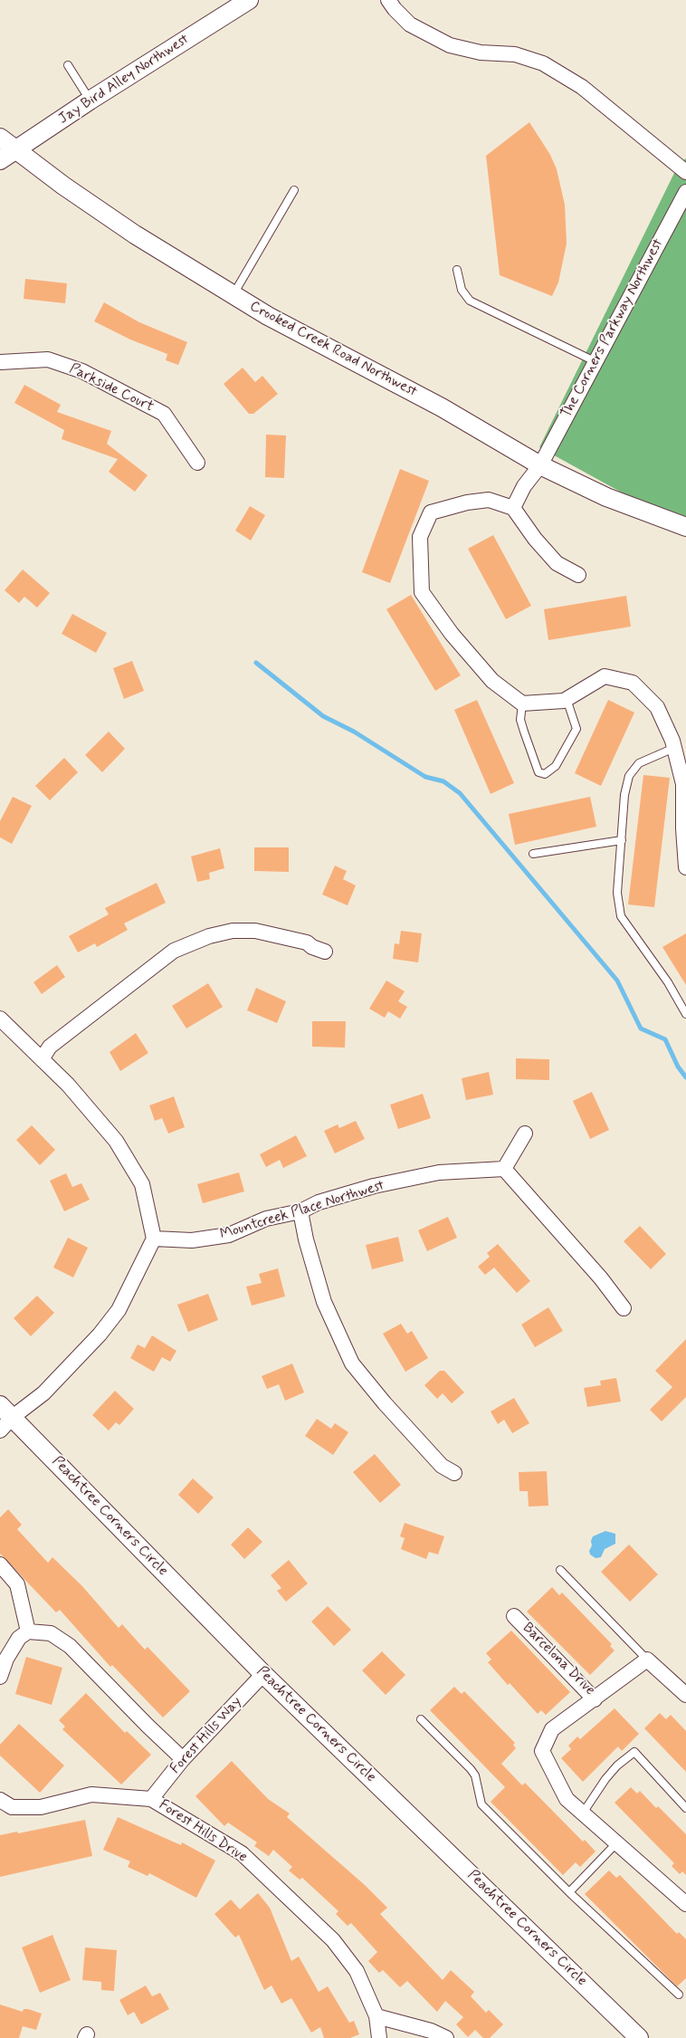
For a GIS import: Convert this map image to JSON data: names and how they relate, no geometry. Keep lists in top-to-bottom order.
{
  "streets": {
    "street": [
      "Jay Bird Alley Northwest",
      "The Corners Parkway Northwest",
      "Crooked Creek Road Northwest",
      "Parkside Court",
      "Mountcreek Place Northwest",
      "Peachtree Corners Circle",
      "Barcelona Drive",
      "Forest Hills Way",
      "Forest Hills Drive"
    ]
  },
  "crossings": [
    ["Jay Bird Alley Northwest", "Crooked Creek Road Northwest"],
    ["The Corners Parkway Northwest", "Crooked Creek Road Northwest"],
    ["Peachtree Corners Circle", "Forest Hills Way"],
    ["Forest Hills Way", "Forest Hills Drive"]
  ]
}
